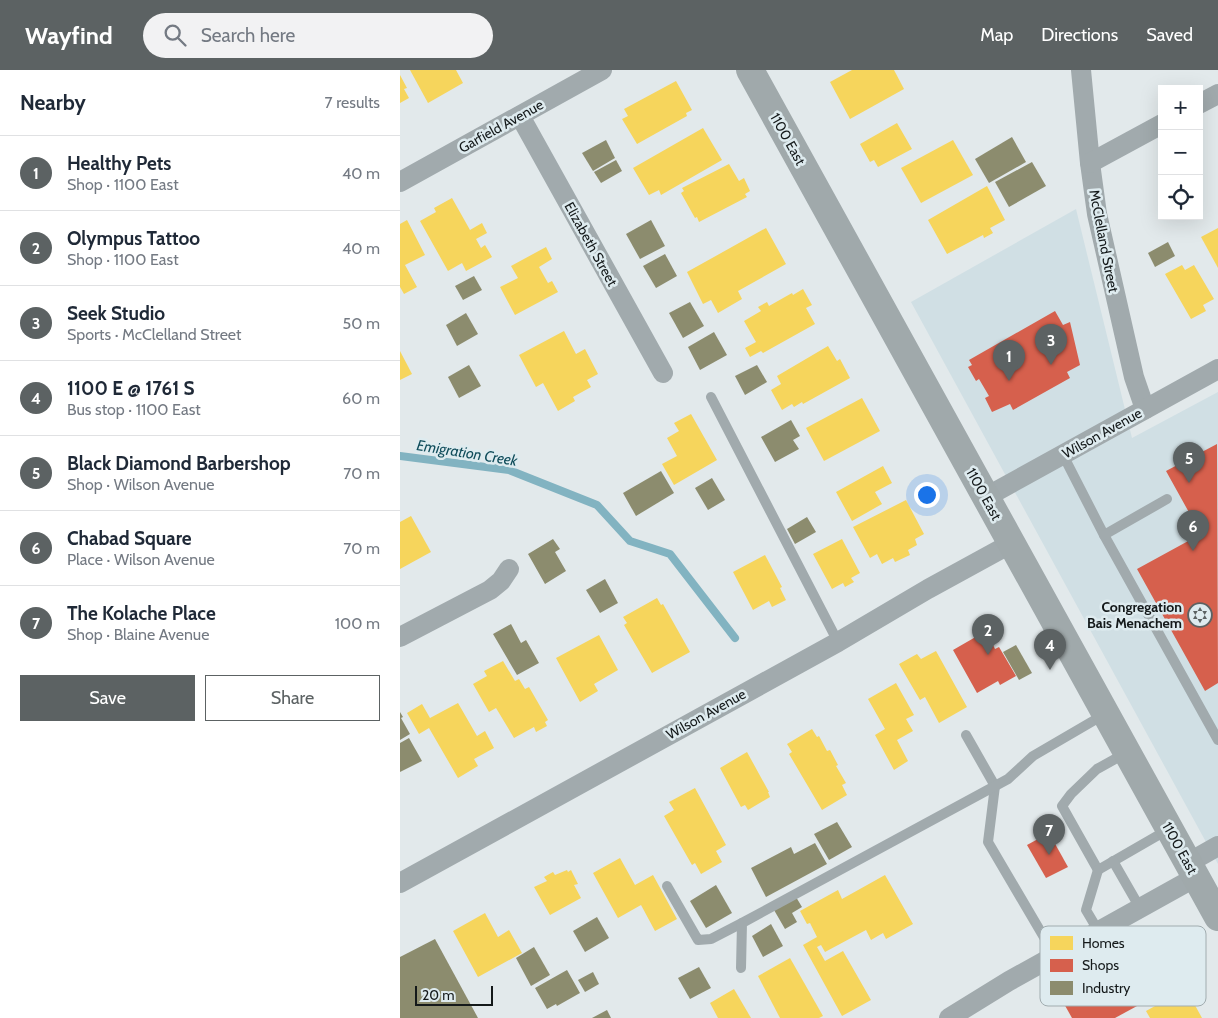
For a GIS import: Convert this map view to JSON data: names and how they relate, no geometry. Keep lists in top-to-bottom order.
{
  "streets": {
    "street": [
      "Garfield Avenue",
      "1100 East",
      "McClelland Street",
      "Elizabeth Street",
      "Wilson Avenue"
    ]
  },
  "crossings": [
    ["Garfield Avenue", "Elizabeth Street"],
    ["1100 East", "Wilson Avenue"],
    ["McClelland Street", "Wilson Avenue"]
  ],
  "water": ["Emigration Creek"],
  "places": {
    "synagogue": ["Congregation Bais Menachem"]
  },
  "legend": ["Homes", "Shops", "Industry"],
  "scale_bar": "20 m",
  "page": {
    "header": "Wayfind",
    "search": "Search here",
    "nav": ["Map", "Directions", "Saved"],
    "heading": ["Nearby", "7 results"],
    "map_buttons": ["+", "−"],
    "list": [
      {
        "mark": "1",
        "name": "Healthy Pets",
        "note": "Shop · 1100 East",
        "value": "40 m"
      },
      {
        "mark": "2",
        "name": "Olympus Tattoo",
        "note": "Shop · 1100 East",
        "value": "40 m"
      },
      {
        "mark": "3",
        "name": "Seek Studio",
        "note": "Sports · McClelland Street",
        "value": "50 m"
      },
      {
        "mark": "4",
        "name": "1100 E @ 1761 S",
        "note": "Bus stop · 1100 East",
        "value": "60 m"
      },
      {
        "mark": "5",
        "name": "Black Diamond Barbershop",
        "note": "Shop · Wilson Avenue",
        "value": "70 m"
      },
      {
        "mark": "6",
        "name": "Chabad Square",
        "note": "Place · Wilson Avenue",
        "value": "70 m"
      },
      {
        "mark": "7",
        "name": "The Kolache Place",
        "note": "Shop · Blaine Avenue",
        "value": "100 m"
      }
    ],
    "pins": [
      "3",
      "1",
      "5",
      "6",
      "2",
      "4",
      "7"
    ],
    "buttons": ["Save", "Share"],
    "scale": "20 m"
  }
}
